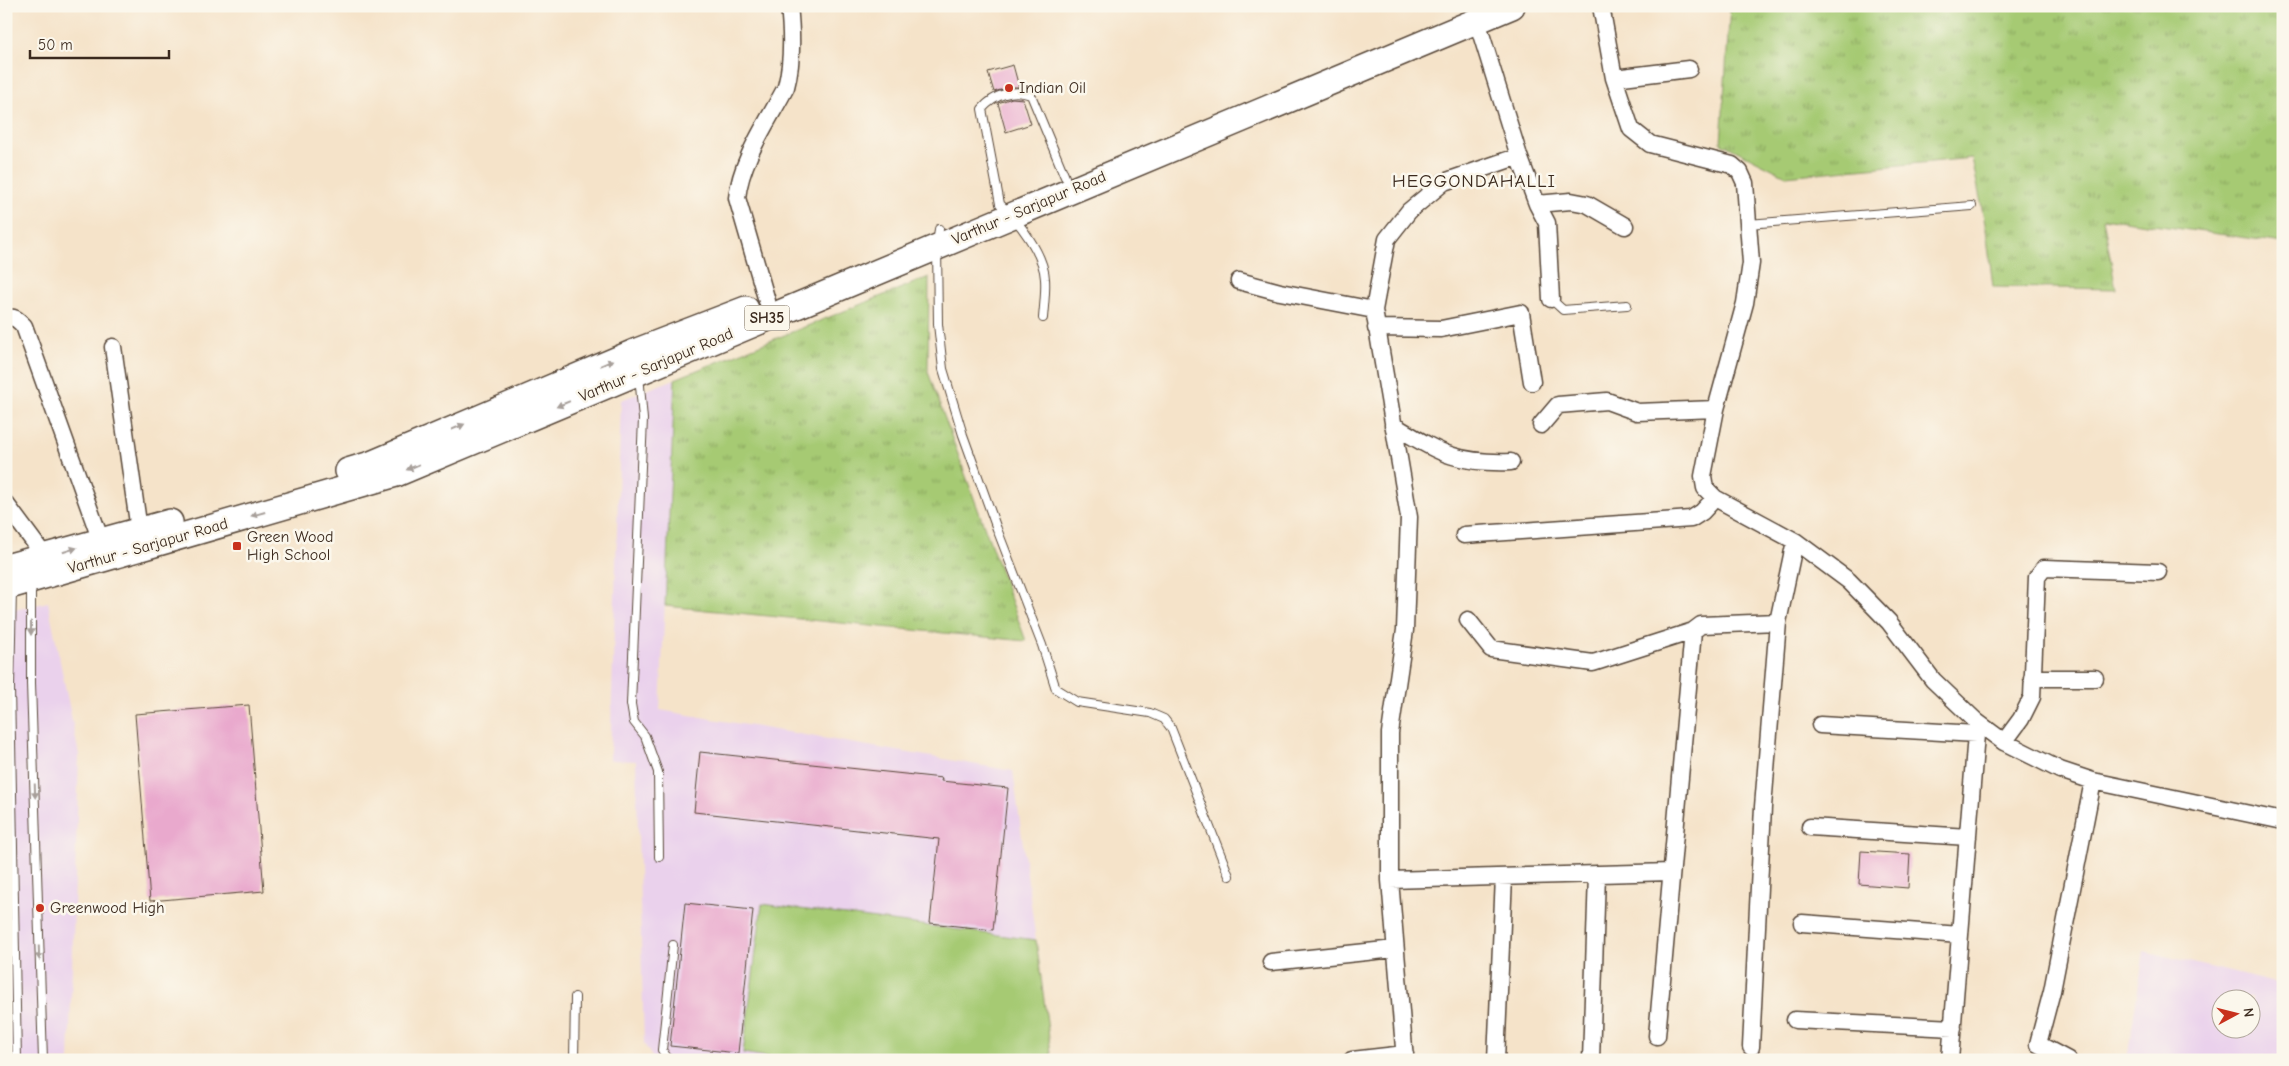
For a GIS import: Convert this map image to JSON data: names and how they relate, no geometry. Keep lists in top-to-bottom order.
{
  "streets": {
    "main road": ["Varthur - Sarjapur Road", "SH35"]
  },
  "districts": ["HEGGONDAHALLI"],
  "places": {
    "other": ["Indian Oil", "Greenwood High"],
    "transit": ["Green Wood High School"]
  },
  "scale_bar": "50 m",
  "north": "right"
}
